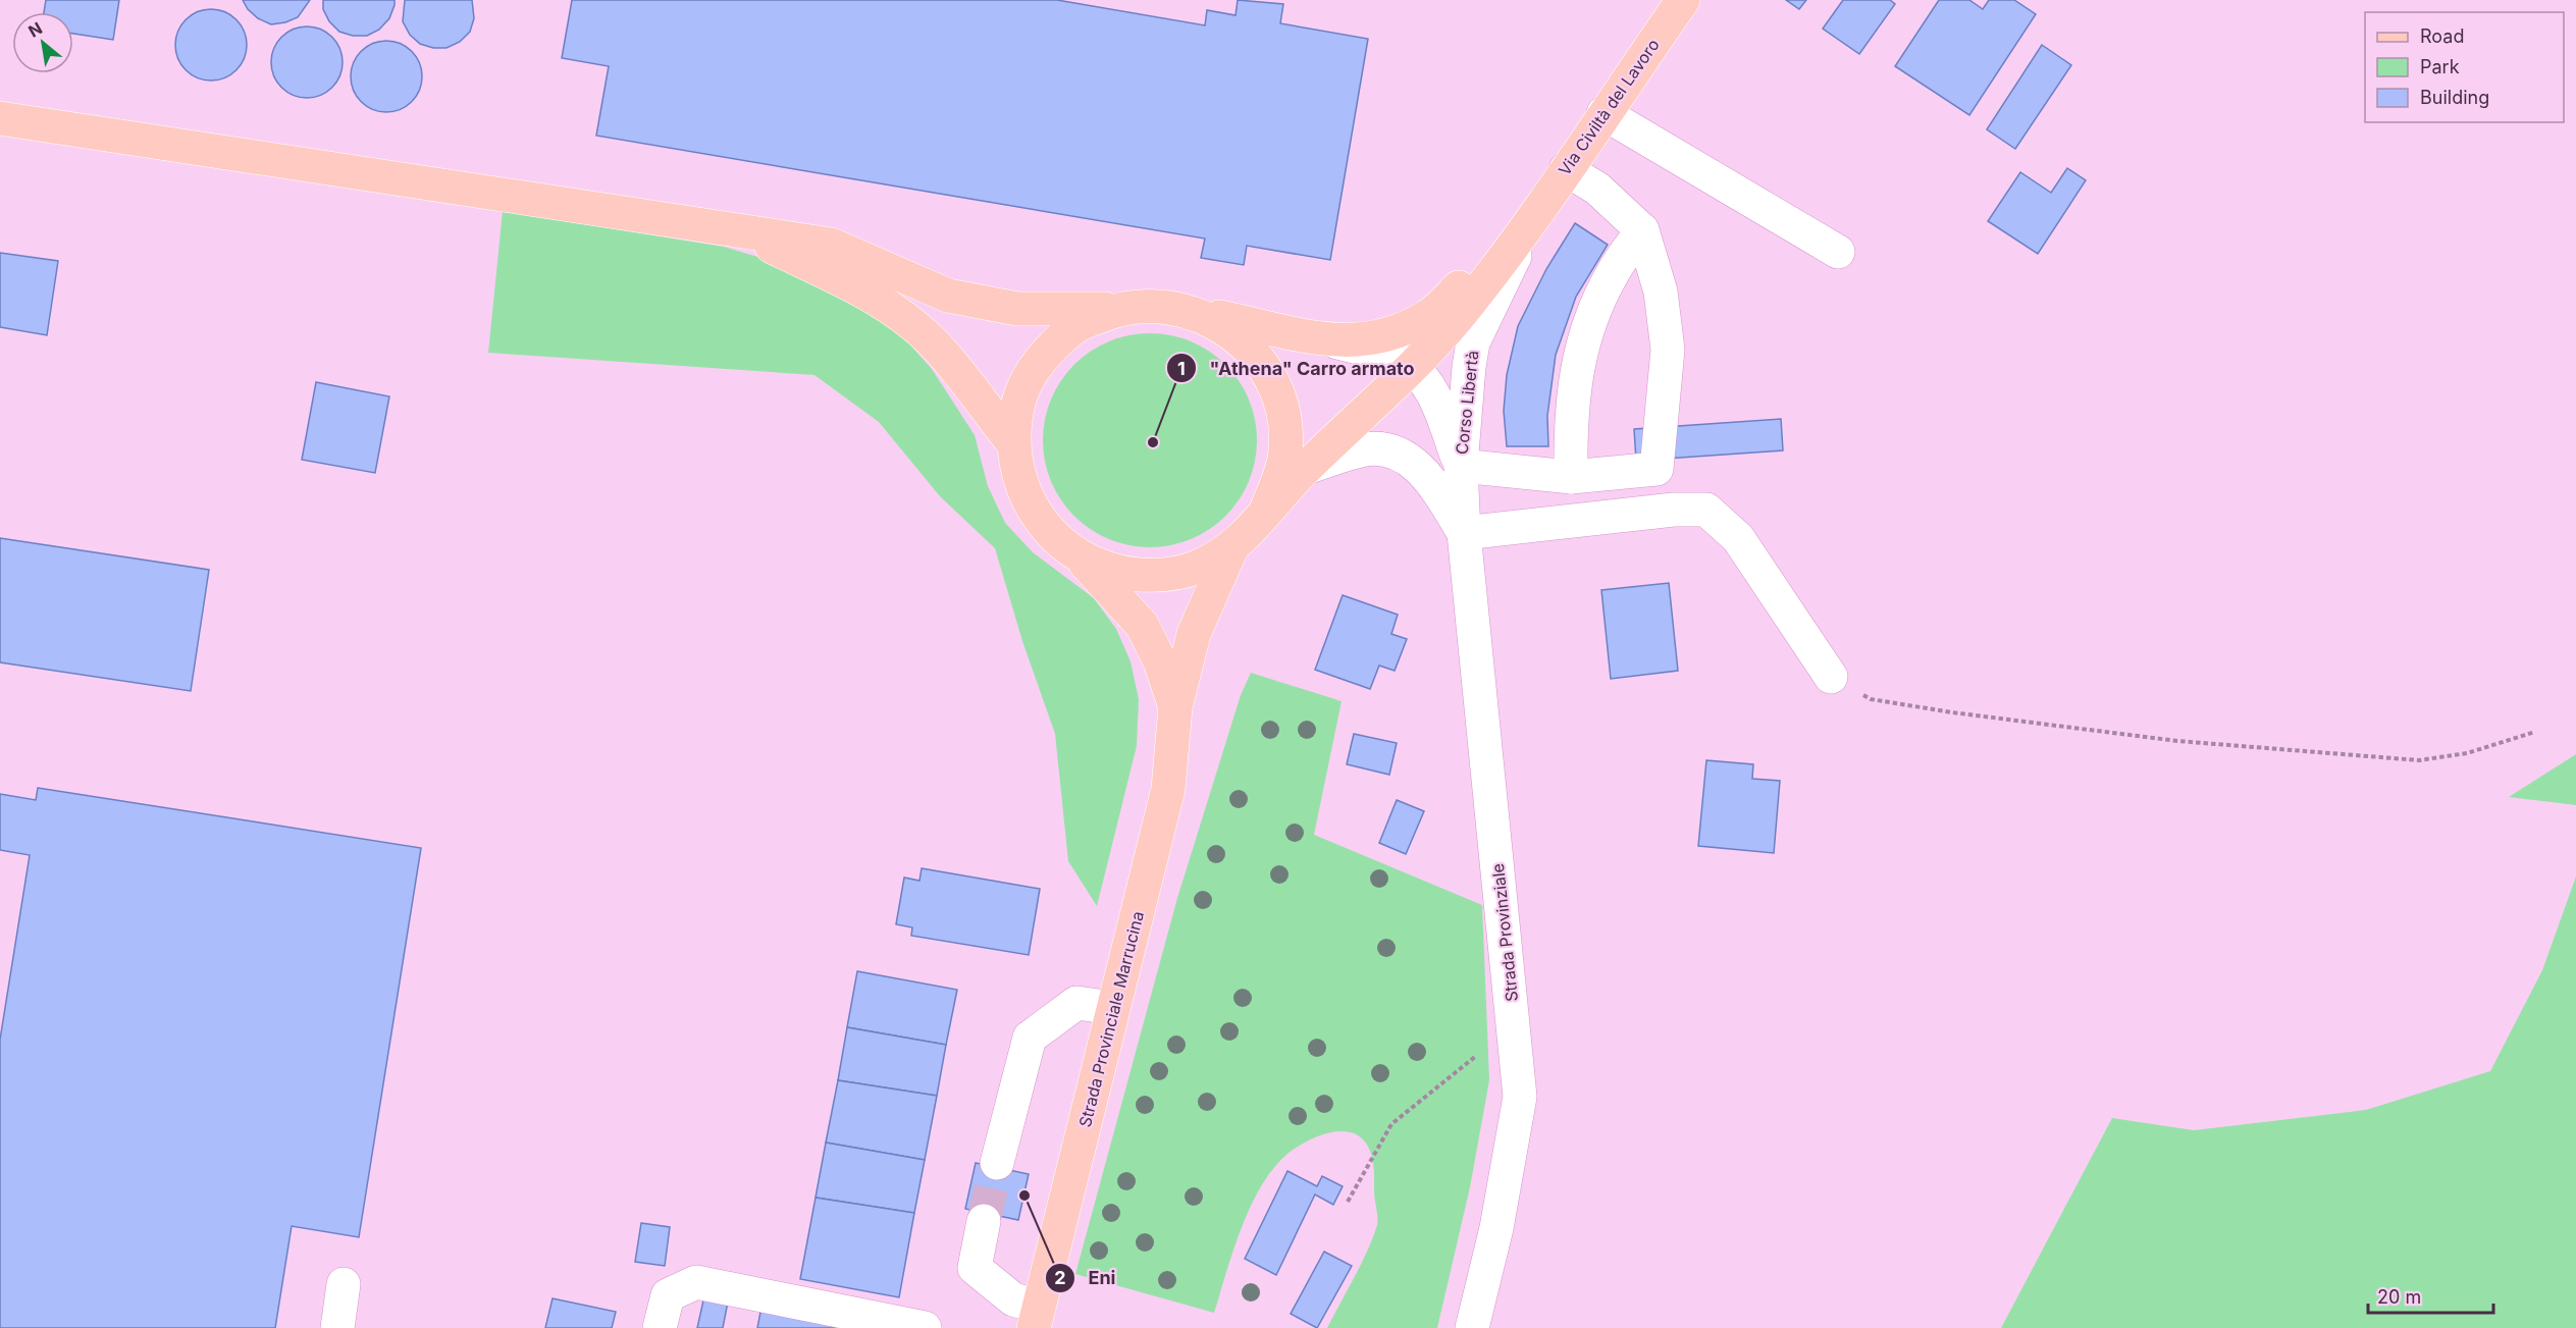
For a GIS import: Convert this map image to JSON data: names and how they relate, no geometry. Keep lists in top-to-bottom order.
{
  "streets": {
    "main road": ["Via Civiltà del Lavoro", "Strada Provinciale Marrucina"],
    "street": ["Corso Libertà", "Strada Provinziale"]
  },
  "crossings": [
    ["Via Civiltà del Lavoro", "Corso Libertà"],
    ["Corso Libertà", "Strada Provinziale"]
  ],
  "places": ["\"Athena\" Carro armato", "Eni"],
  "legend": ["Road", "Park", "Building"],
  "scale_bar": "20 m",
  "north": "top left"
}
